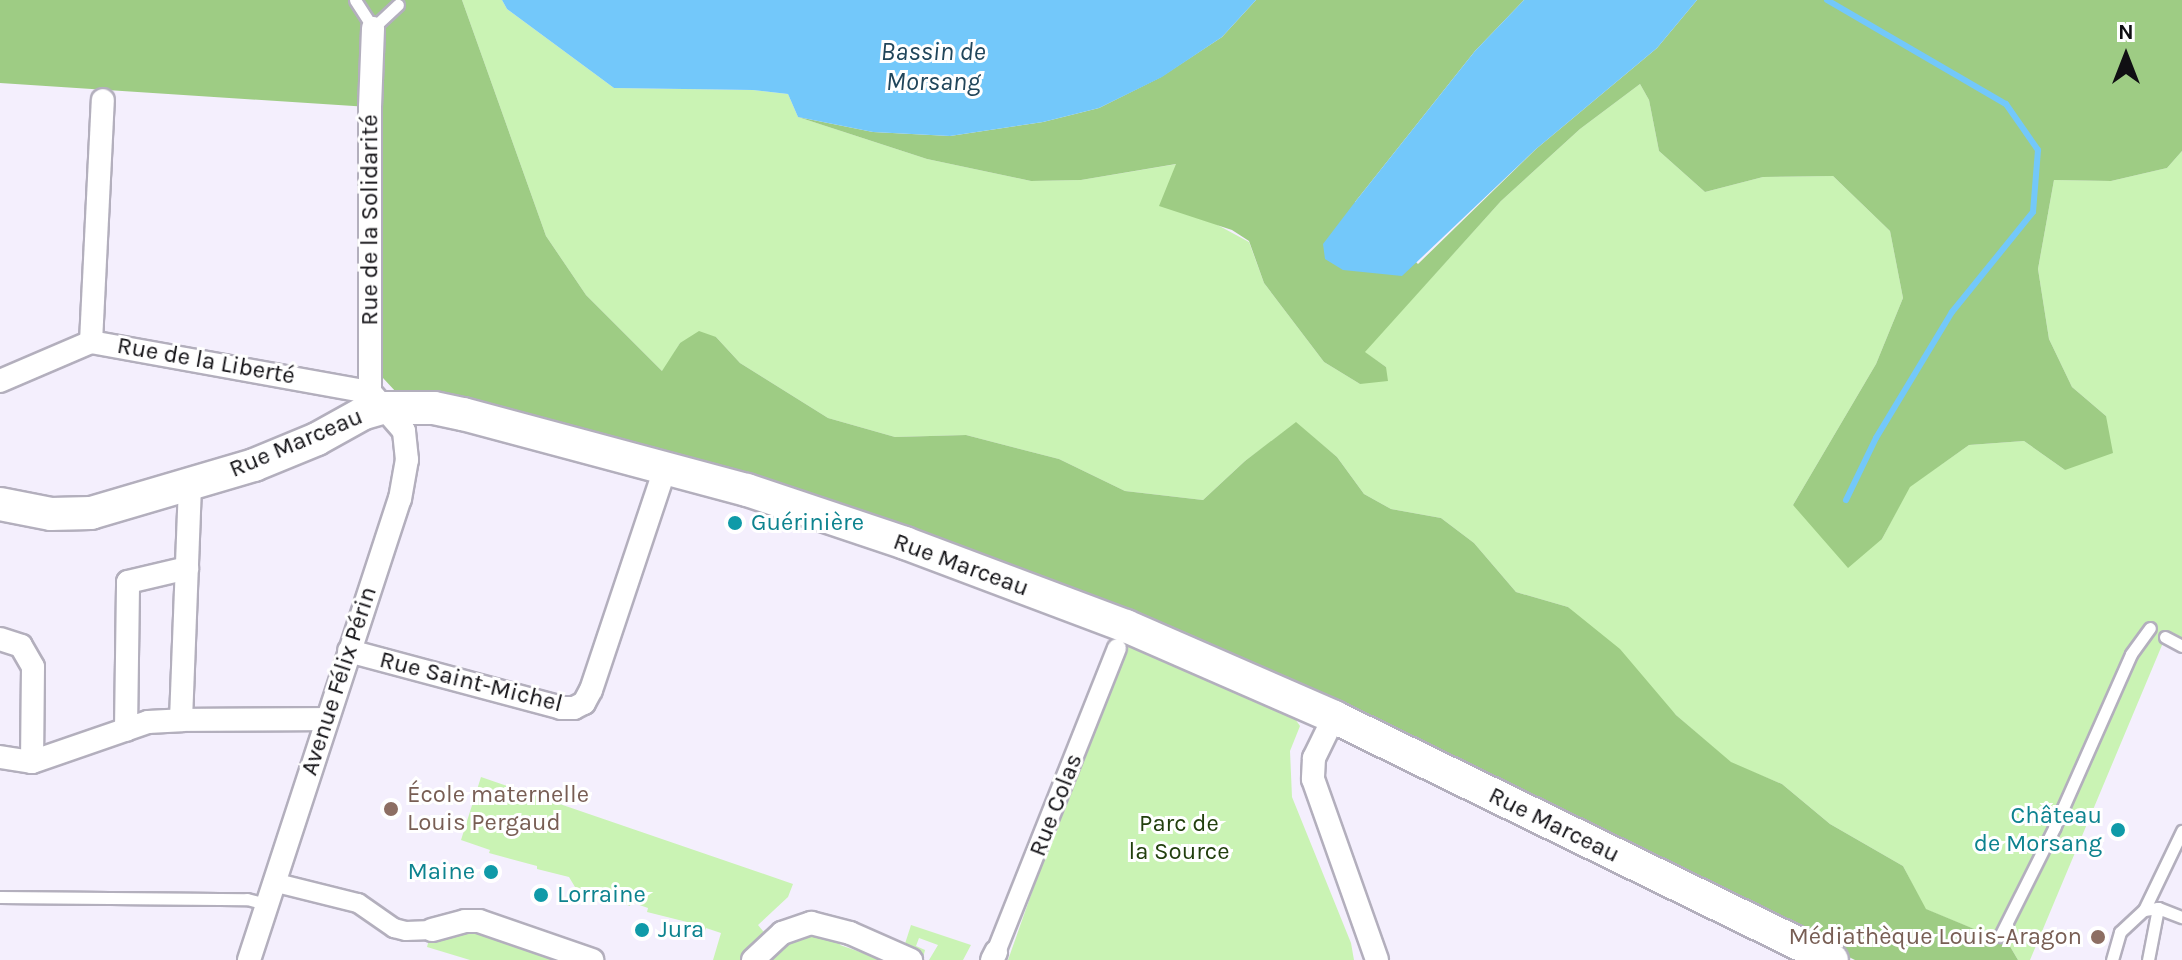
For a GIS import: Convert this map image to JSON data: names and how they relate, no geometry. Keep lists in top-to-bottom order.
{
  "streets": {
    "main road": ["Rue Marceau"],
    "street": [
      "Rue de la Solidarité",
      "Rue de la Liberté",
      "Avenue Félix Périn",
      "Rue Saint-Michel",
      "Rue Colas"
    ]
  },
  "crossings": [
    ["Rue de la Solidarité", "Rue de la Liberté"],
    ["Rue de la Solidarité", "Rue Marceau"],
    ["Rue de la Solidarité", "Avenue Félix Périn"],
    ["Rue de la Liberté", "Rue Marceau"],
    ["Rue de la Liberté", "Avenue Félix Périn"],
    ["Rue Marceau", "Avenue Félix Périn"],
    ["Rue Marceau", "Rue Saint-Michel"],
    ["Avenue Félix Périn", "Rue Saint-Michel"]
  ],
  "water": ["Bassin de Morsang"],
  "parks": ["Parc de la Source"],
  "places": [
    "Guérinière",
    "École maternelle Louis Pergaud",
    "Château de Morsang",
    "Maine",
    "Lorraine",
    "Jura",
    "Médiathèque Louis-Aragon"
  ],
  "north": "top"
}
